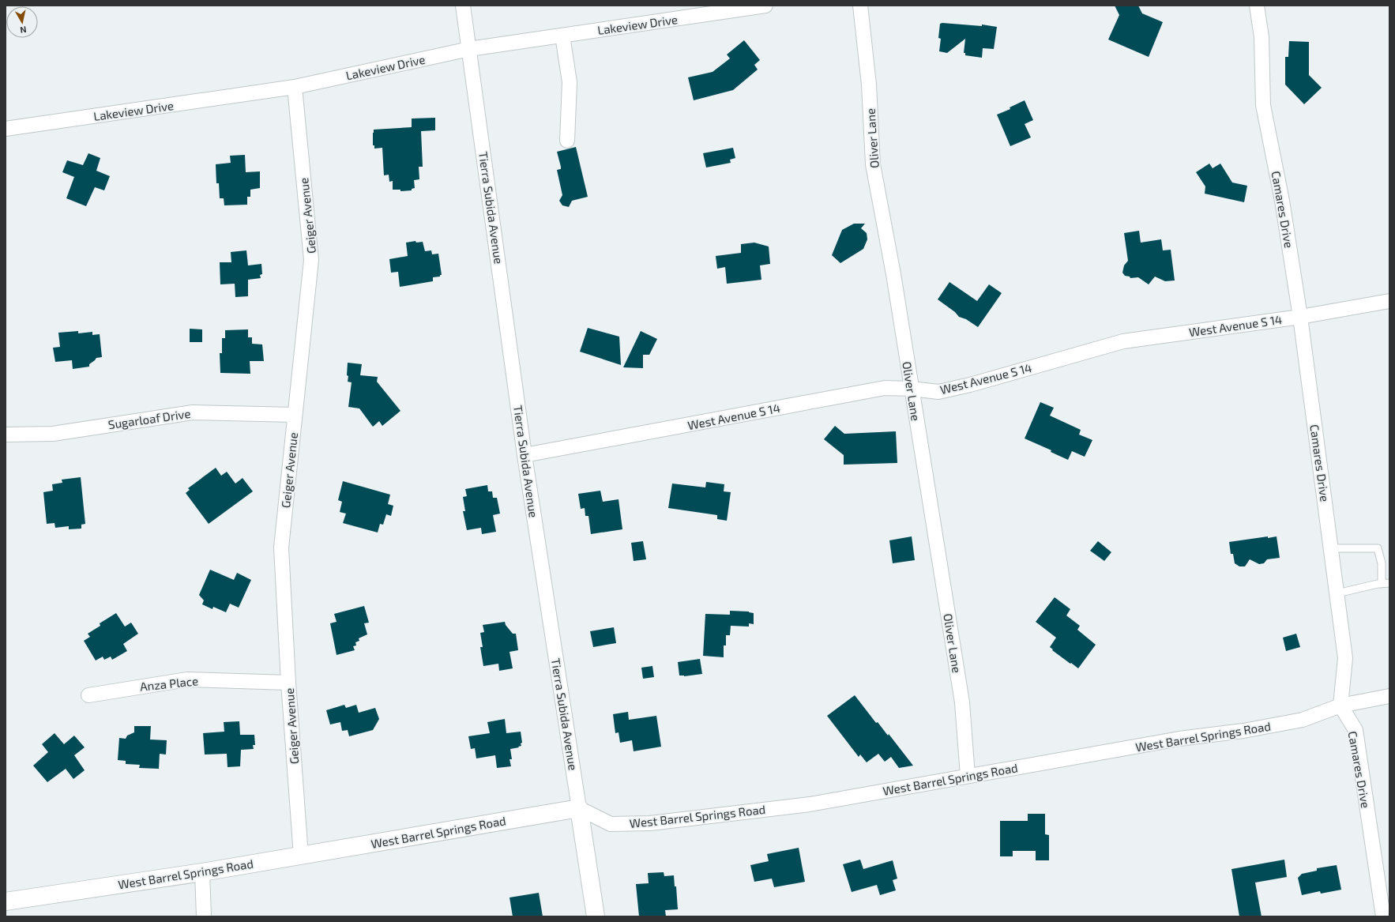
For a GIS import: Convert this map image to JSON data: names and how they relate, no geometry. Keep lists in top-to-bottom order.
{
  "streets": {
    "street": [
      "Lakeview Drive",
      "Oliver Lane",
      "Tierra Subida Avenue",
      "Camares Drive",
      "Geiger Avenue",
      "West Avenue S 14",
      "Sugarloaf Drive",
      "Anza Place",
      "West Barrel Springs Road"
    ]
  },
  "crossings": [
    ["Lakeview Drive", "Tierra Subida Avenue"],
    ["Lakeview Drive", "Geiger Avenue"],
    ["Oliver Lane", "West Avenue S 14"],
    ["Oliver Lane", "West Barrel Springs Road"],
    ["Tierra Subida Avenue", "West Avenue S 14"],
    ["Tierra Subida Avenue", "West Barrel Springs Road"],
    ["Camares Drive", "West Avenue S 14"],
    ["Camares Drive", "West Barrel Springs Road"],
    ["Geiger Avenue", "Sugarloaf Drive"],
    ["Geiger Avenue", "Anza Place"],
    ["Geiger Avenue", "West Barrel Springs Road"]
  ],
  "north": "bottom"
}
